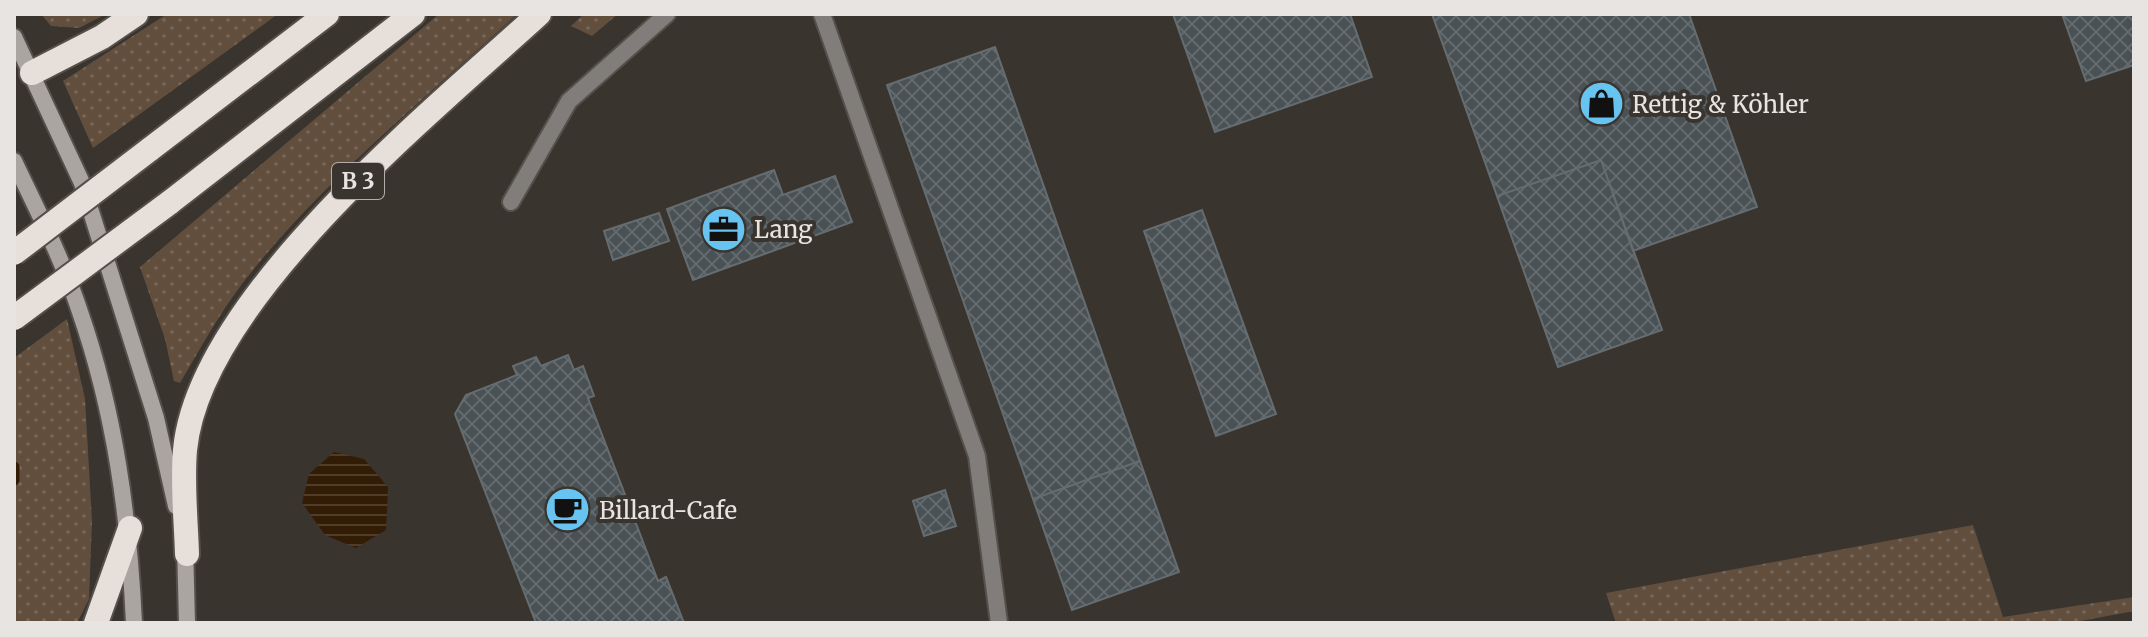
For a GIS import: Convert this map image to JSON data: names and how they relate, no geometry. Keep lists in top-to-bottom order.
{
  "streets": {
    "highway": ["B 3"]
  },
  "places": {
    "shop": ["Rettig & Köhler"],
    "office": ["Lang"],
    "cafe": ["Billard-Cafe"]
  }
}
